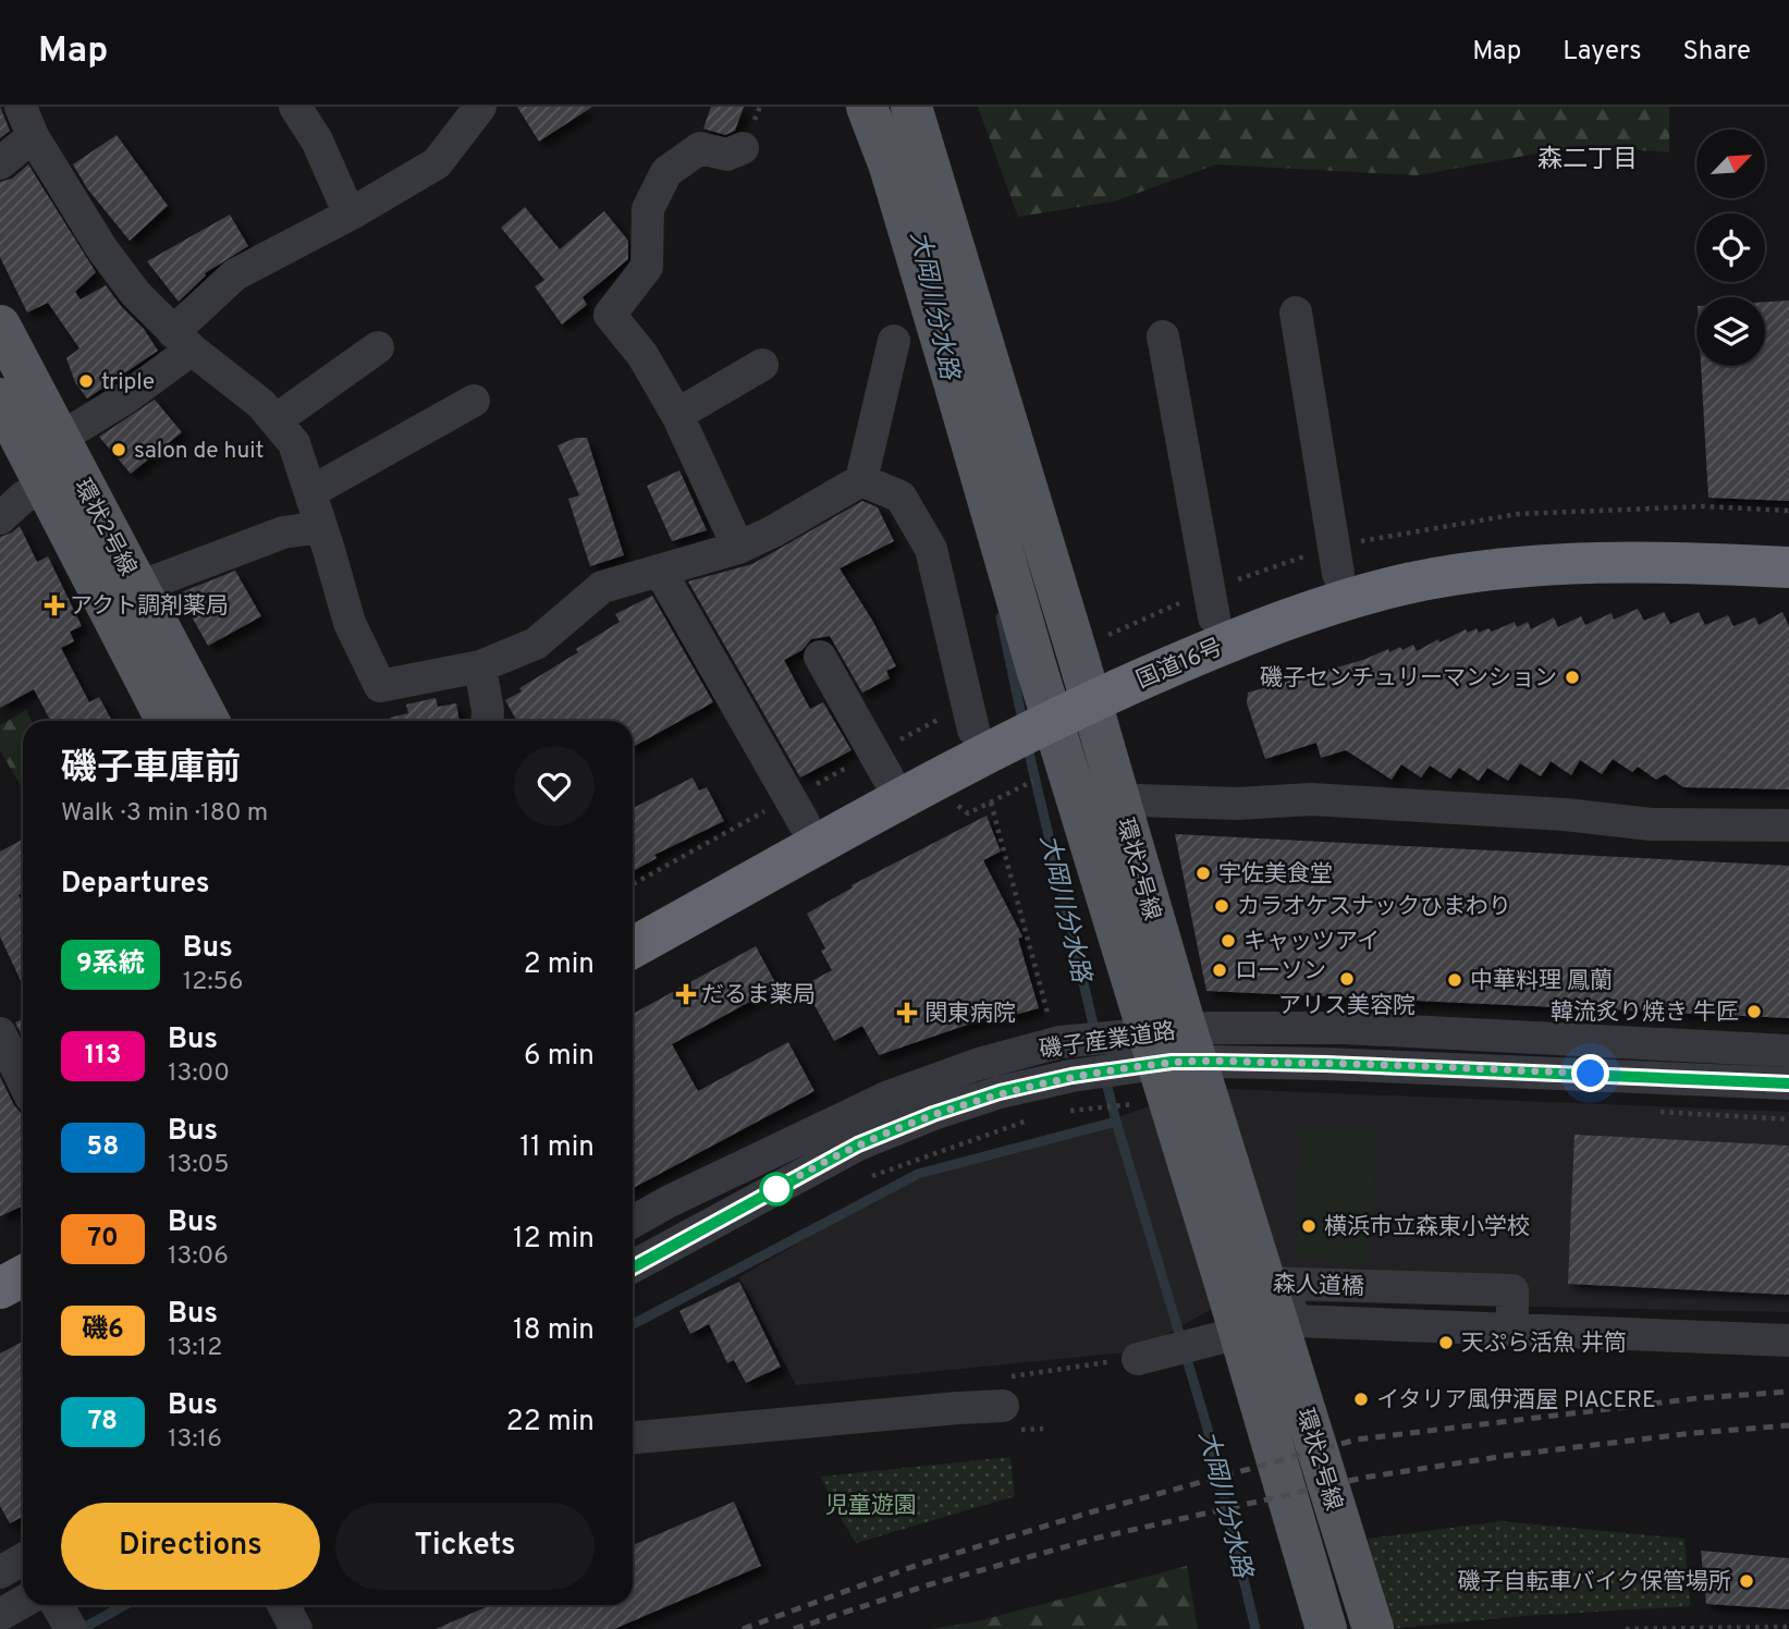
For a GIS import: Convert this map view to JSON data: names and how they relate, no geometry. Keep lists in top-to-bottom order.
{
  "streets": {
    "highway": ["国道16号"],
    "main road": ["環状2号線"],
    "street": ["磯子産業道路", "森人道橋"]
  },
  "districts": ["森二丁目"],
  "water": ["大岡川分水路"],
  "parks": ["児童遊園"],
  "places": {
    "other": [
      "triple",
      "salon de huit",
      "磯子センチュリーマンション",
      "宇佐美食堂",
      "カラオケスナックひまわり",
      "キャッツアイ",
      "ローソン",
      "アリス美容院",
      "中華料理 鳳蘭",
      "韓流炙り焼き 牛匠",
      "横浜市立森東小学校",
      "天ぷら活魚 井筒",
      "イタリア風伊酒屋 PIACERE",
      "磯子自転車バイク保管場所"
    ],
    "health": ["アクト調剤薬局", "だるま薬局", "関東病院"]
  },
  "lines": ["bus line 9系統"],
  "north": "top right",
  "page": {
    "header": "Map",
    "nav": ["Map", "Layers", "Share"],
    "heading": [
      ["磯子車庫前", "Walk · 3 min · 180 m"],
      "Departures"
    ],
    "list": [
      {
        "mark": "9系統",
        "name": "Bus",
        "note": "12:56",
        "value": "2 min"
      },
      {
        "mark": "113",
        "name": "Bus",
        "note": "13:00",
        "value": "6 min"
      },
      {
        "mark": "58",
        "name": "Bus",
        "note": "13:05",
        "value": "11 min"
      },
      {
        "mark": "70",
        "name": "Bus",
        "note": "13:06",
        "value": "12 min"
      },
      {
        "mark": "磯6",
        "name": "Bus",
        "note": "13:12",
        "value": "18 min"
      },
      {
        "mark": "78",
        "name": "Bus",
        "note": "13:16",
        "value": "22 min"
      }
    ],
    "buttons": ["Directions", "Tickets"]
  }
}
